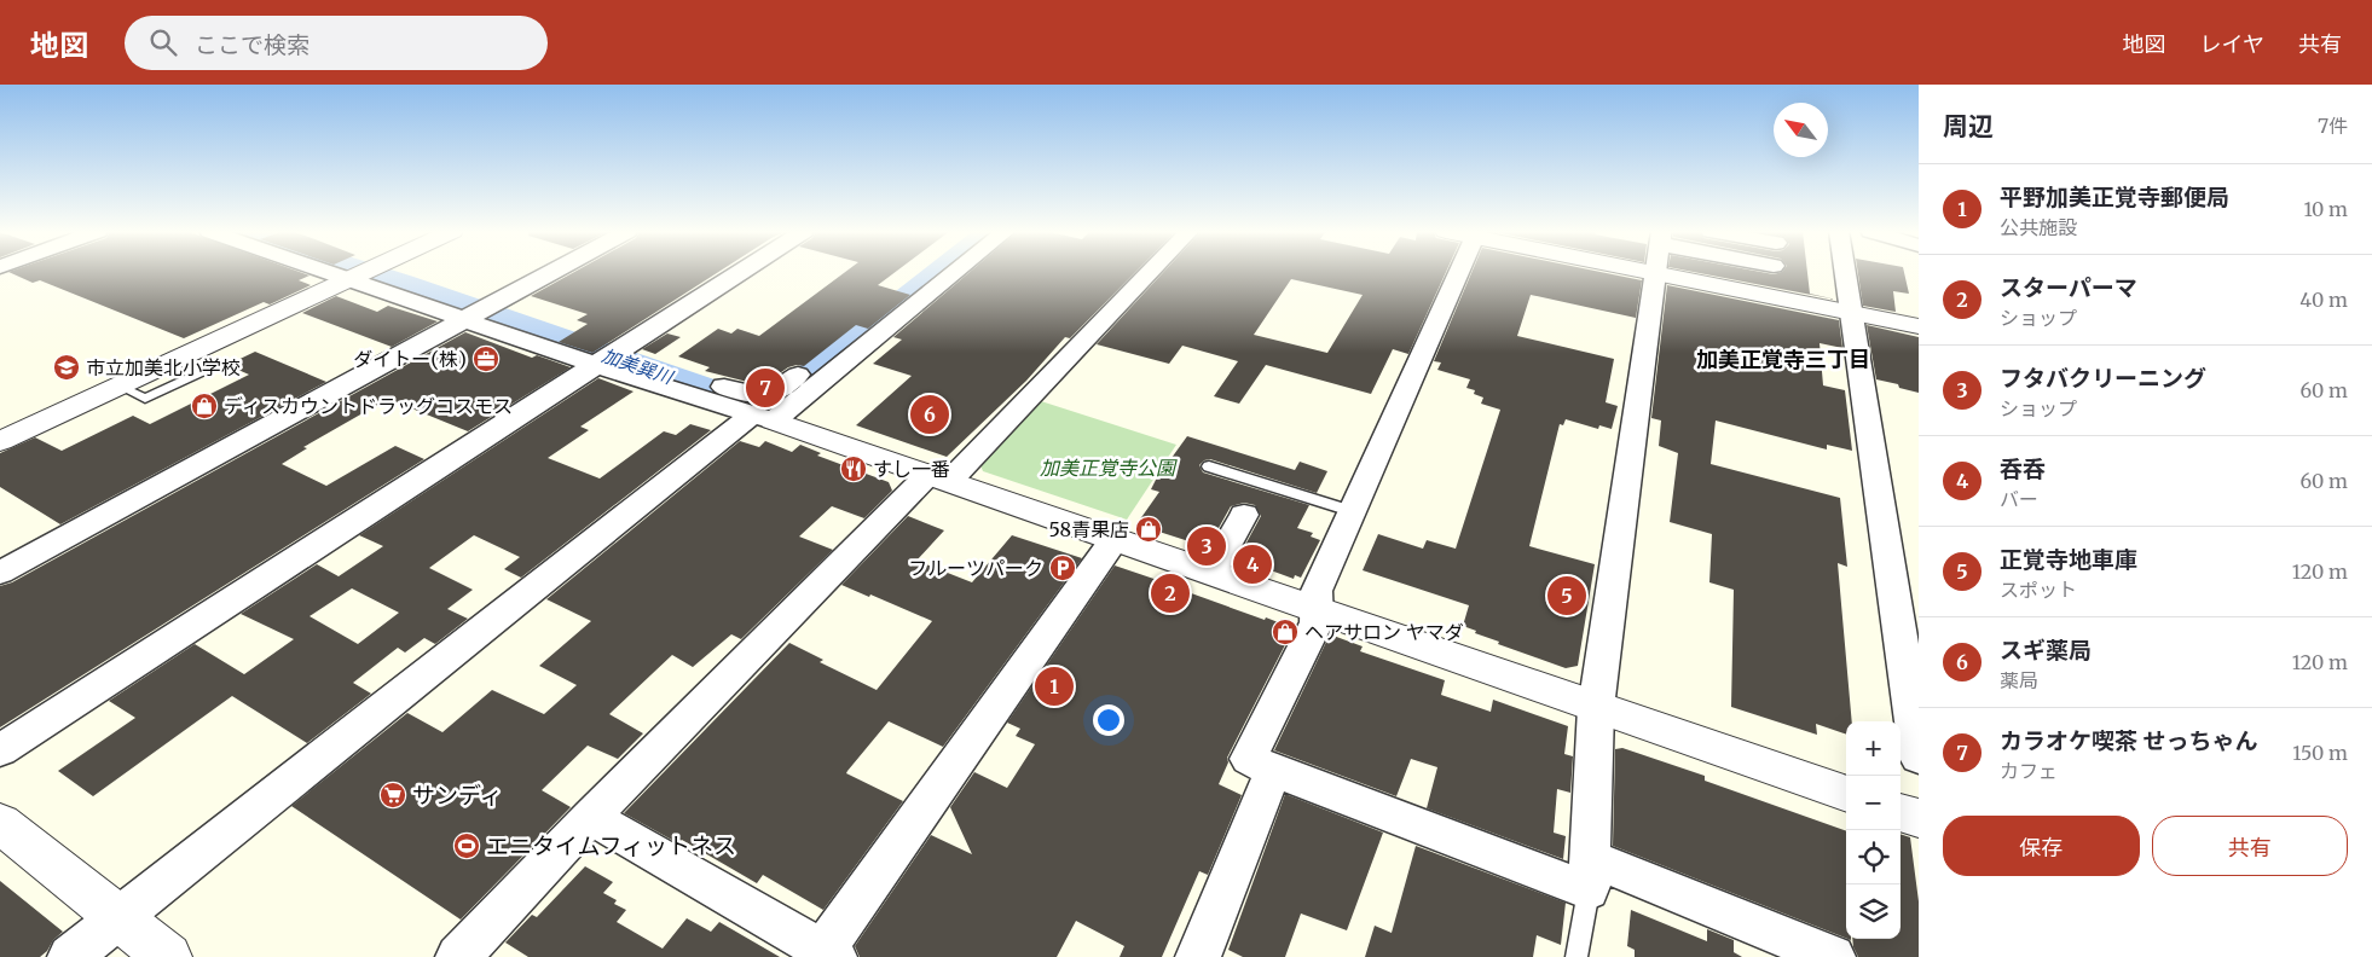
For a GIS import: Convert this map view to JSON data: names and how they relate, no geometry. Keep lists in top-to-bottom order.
{
  "districts": ["加美正覚寺三丁目"],
  "water": ["加美巽川"],
  "parks": ["加美正覚寺公園"],
  "places": {
    "office": ["ダイトー(株)"],
    "school or university": ["市立加美北小学校"],
    "shop": ["ディスカウントドラッグコスモス", "58青果店", "ヘアサロン ヤマダ"],
    "restaurant": ["すし一番"],
    "parking": ["フルーツパーク"],
    "supermarket": ["サンディ"],
    "sports": ["エニタイムフィットネス"]
  },
  "north": "top left",
  "page": {
    "header": "地図",
    "search": "ここで検索",
    "nav": ["地図", "レイヤ", "共有"],
    "heading": ["周辺", "7件"],
    "list": [
      {
        "mark": "1",
        "name": "平野加美正覚寺郵便局",
        "note": "公共施設",
        "value": "10 m"
      },
      {
        "mark": "2",
        "name": "スターパーマ",
        "note": "ショップ",
        "value": "40 m"
      },
      {
        "mark": "3",
        "name": "フタバクリーニング",
        "note": "ショップ",
        "value": "60 m"
      },
      {
        "mark": "4",
        "name": "呑呑",
        "note": "バー",
        "value": "60 m"
      },
      {
        "mark": "5",
        "name": "正覚寺地車庫",
        "note": "スポット",
        "value": "120 m"
      },
      {
        "mark": "6",
        "name": "スギ薬局",
        "note": "薬局",
        "value": "120 m"
      },
      {
        "mark": "7",
        "name": "カラオケ喫茶 せっちゃん",
        "note": "カフェ",
        "value": "150 m"
      }
    ],
    "pins": [
      "7",
      "6",
      "3",
      "4",
      "2",
      "5",
      "1"
    ],
    "map_buttons": ["+", "−"],
    "buttons": ["保存", "共有"]
  }
}
